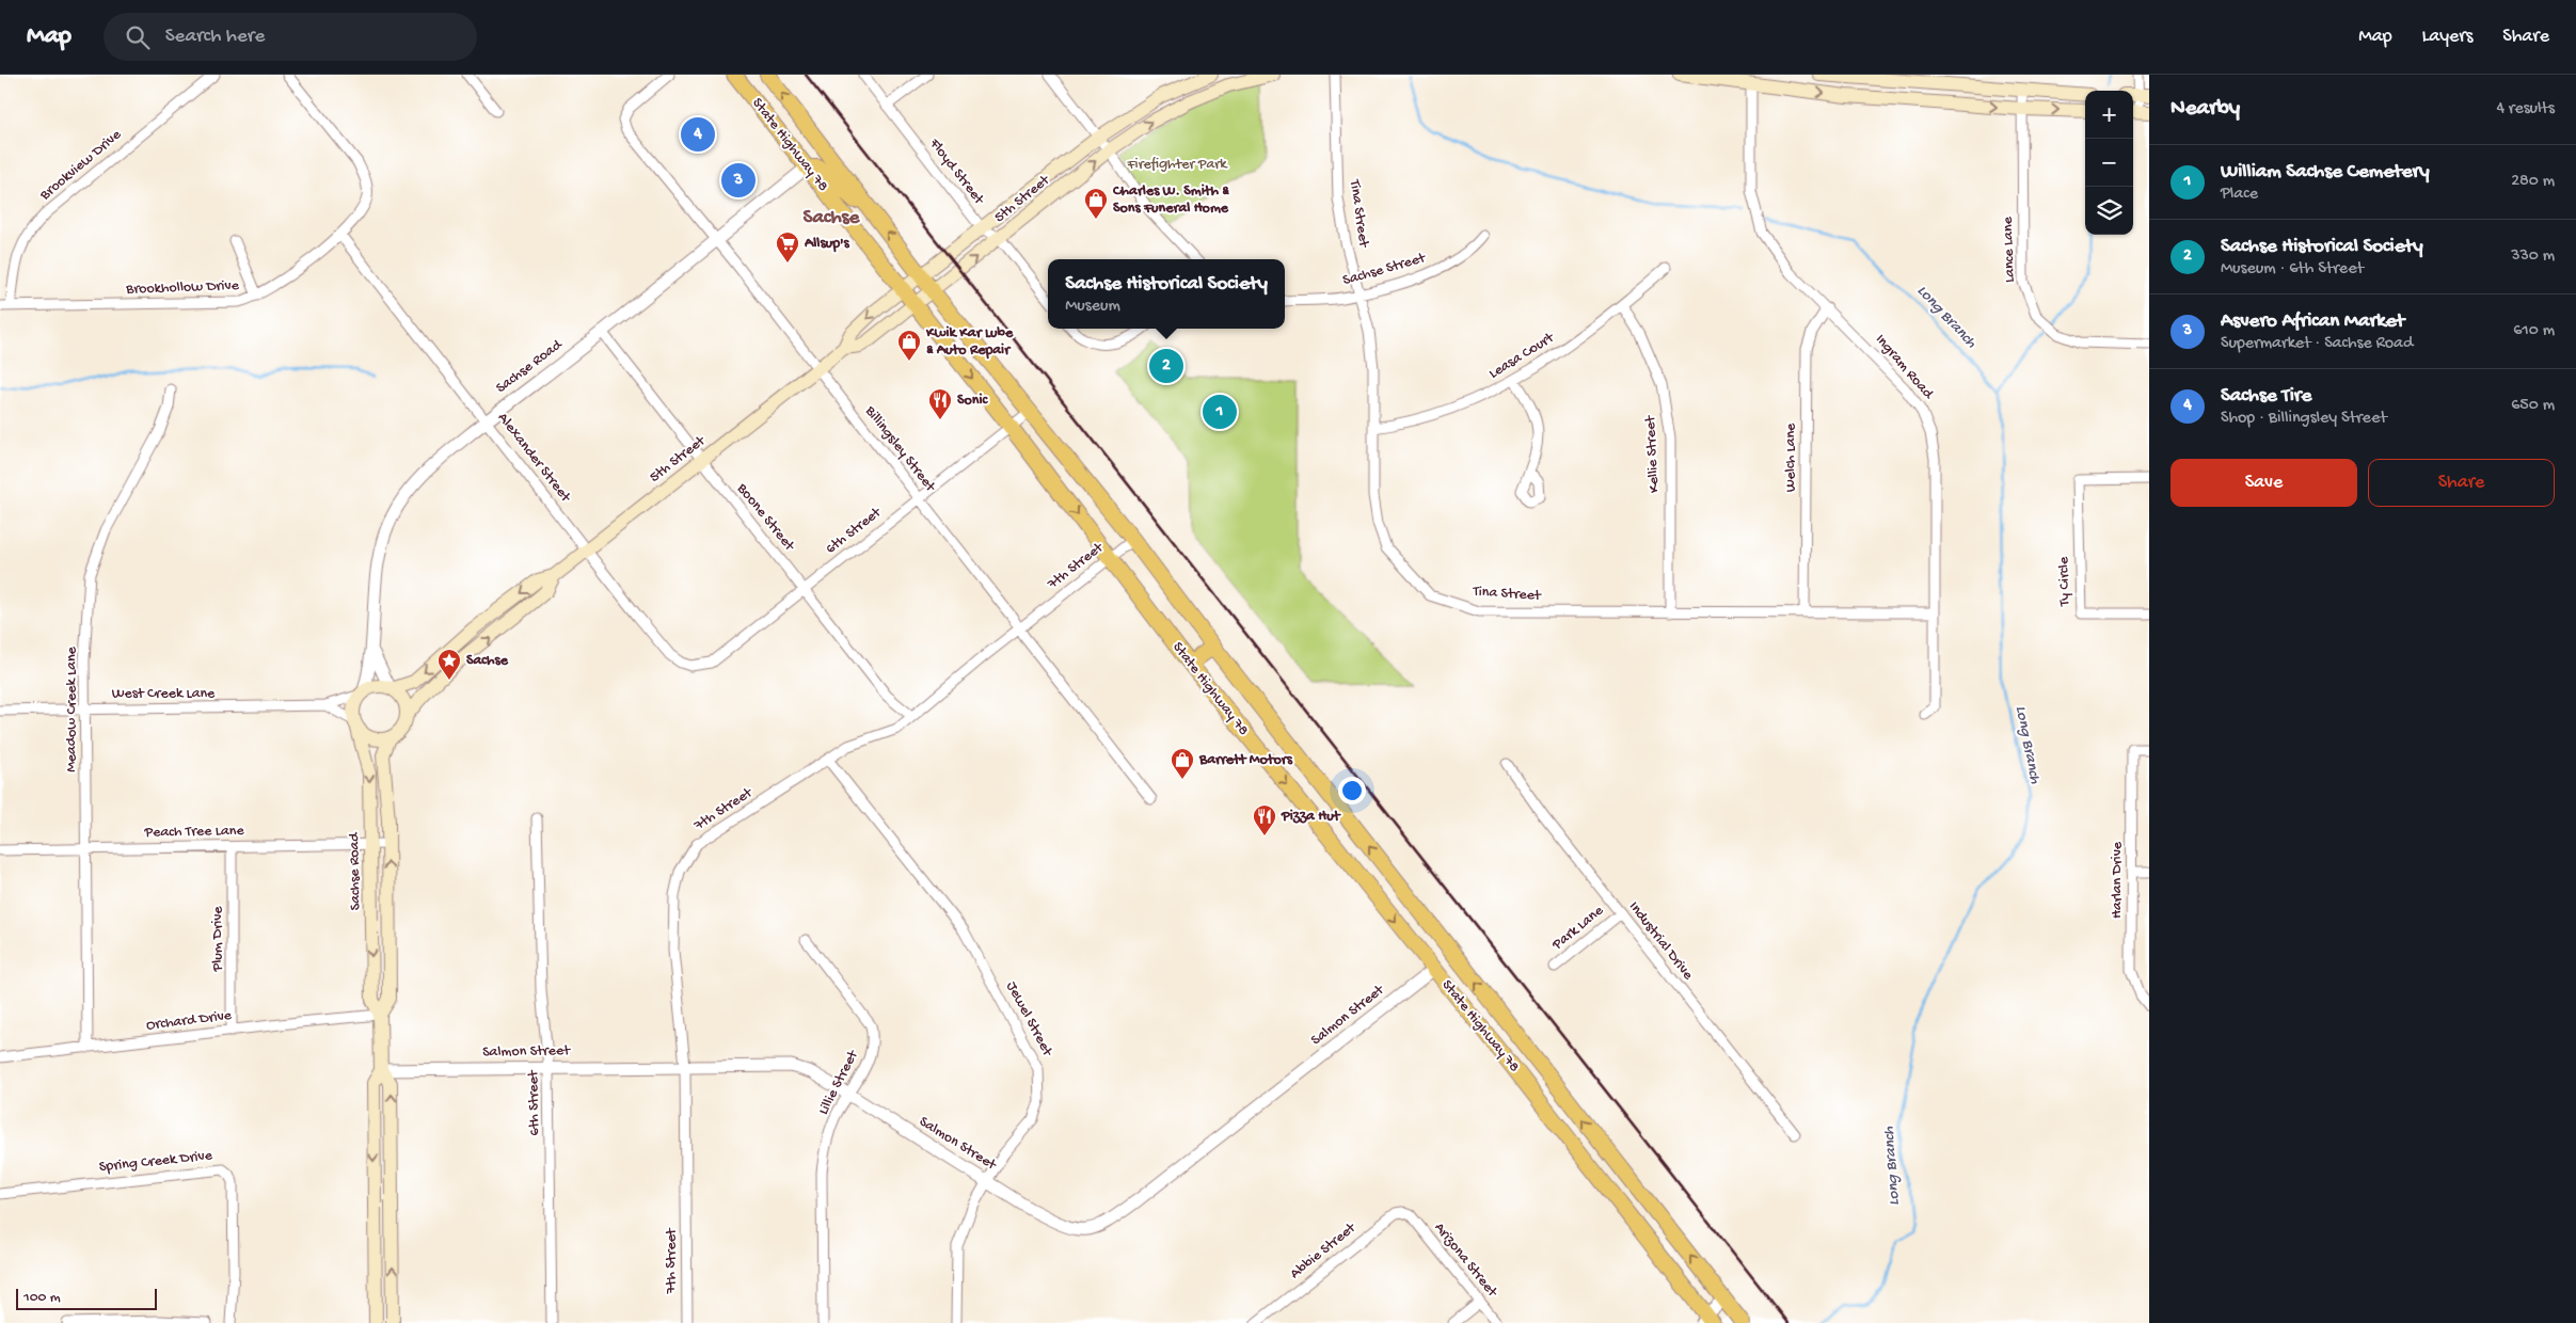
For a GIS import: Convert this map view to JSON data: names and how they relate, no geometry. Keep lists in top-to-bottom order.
{
  "streets": {
    "main road": ["State Highway 78", "5th Street", "Sachse Road"],
    "street": [
      "Brookview Drive",
      "Floyd Street",
      "Tina Street",
      "Lance Lane",
      "Sachse Street",
      "Brookhollow Drive",
      "Leasa Court",
      "Ingram Road",
      "Billingsley Street",
      "Kellie Street",
      "Alexander Street",
      "Welch Lane",
      "Boone Street",
      "6th Street",
      "7th Street",
      "Ty Circle",
      "West Creek Lane",
      "Meadow Creek Lane",
      "Peach Tree Lane",
      "Harlan Drive",
      "Park Lane",
      "Plum Drive",
      "Industrial Drive",
      "Salmon Street",
      "Jewel Street",
      "Orchard Drive",
      "Lillie Street",
      "Spring Creek Drive",
      "Abbie Street",
      "Arizona Street"
    ]
  },
  "crossings": [
    ["State Highway 78", "5th Street"],
    ["State Highway 78", "Sachse Road"],
    ["State Highway 78", "6th Street"],
    ["State Highway 78", "7th Street"],
    ["State Highway 78", "Salmon Street"],
    ["Brookview Drive", "Brookhollow Drive"],
    ["Floyd Street", "5th Street"],
    ["5th Street", "Sachse Road"],
    ["5th Street", "Billingsley Street"],
    ["5th Street", "Alexander Street"],
    ["5th Street", "Boone Street"],
    ["5th Street", "West Creek Lane"],
    ["Tina Street", "Sachse Street"],
    ["Tina Street", "Leasa Court"],
    ["Tina Street", "Ingram Road"],
    ["Tina Street", "Kellie Street"],
    ["Tina Street", "Welch Lane"],
    ["Brookhollow Drive", "Alexander Street"],
    ["Leasa Court", "Kellie Street"],
    ["Sachse Road", "Billingsley Street"],
    ["Sachse Road", "Alexander Street"],
    ["Sachse Road", "Boone Street"],
    ["Sachse Road", "West Creek Lane"],
    ["Sachse Road", "Peach Tree Lane"],
    ["Sachse Road", "Salmon Street"],
    ["Sachse Road", "Orchard Drive"],
    ["Ingram Road", "Welch Lane"],
    ["Billingsley Street", "6th Street"],
    ["Billingsley Street", "7th Street"],
    ["Alexander Street", "6th Street"],
    ["Boone Street", "6th Street"],
    ["Boone Street", "7th Street"],
    ["6th Street", "Salmon Street"],
    ["7th Street", "Salmon Street"],
    ["7th Street", "Jewel Street"],
    ["West Creek Lane", "Meadow Creek Lane"],
    ["Meadow Creek Lane", "Peach Tree Lane"],
    ["Meadow Creek Lane", "Orchard Drive"],
    ["Peach Tree Lane", "Plum Drive"],
    ["Park Lane", "Industrial Drive"],
    ["Plum Drive", "Orchard Drive"],
    ["Salmon Street", "Jewel Street"],
    ["Salmon Street", "Lillie Street"],
    ["Abbie Street", "Arizona Street"]
  ],
  "districts": ["Sachse"],
  "water": ["Long Branch"],
  "parks": ["Firefighter Park"],
  "places": {
    "shop": ["Charles W. Smith & Sons Funeral Home", "Kwik Kar Lube & Auto Repair", "Barrett Motors"],
    "supermarket": ["Allsup's"],
    "restaurant": ["Sonic", "Pizza Hut"],
    "place": ["Sachse"]
  },
  "scale_bar": "100 m",
  "page": {
    "header": "Map",
    "search": "Search here",
    "nav": ["Map", "Layers", "Share"],
    "heading": ["Nearby", "4 results"],
    "map_buttons": ["+", "−"],
    "pins": [
      "4",
      "3",
      "2",
      "1"
    ],
    "list": [
      {
        "mark": "1",
        "name": "William Sachse Cemetery",
        "note": "Place",
        "value": "280 m"
      },
      {
        "mark": "2",
        "name": "Sachse Historical Society",
        "note": "Museum · 6th Street",
        "value": "330 m"
      },
      {
        "mark": "3",
        "name": "Asvero African Market",
        "note": "Supermarket · Sachse Road",
        "value": "610 m"
      },
      {
        "mark": "4",
        "name": "Sachse Tire",
        "note": "Shop · Billingsley Street",
        "value": "650 m"
      }
    ],
    "popup": ["Sachse Historical Society", "Museum"],
    "buttons": ["Save", "Share"],
    "scale": "100 m"
  }
}
